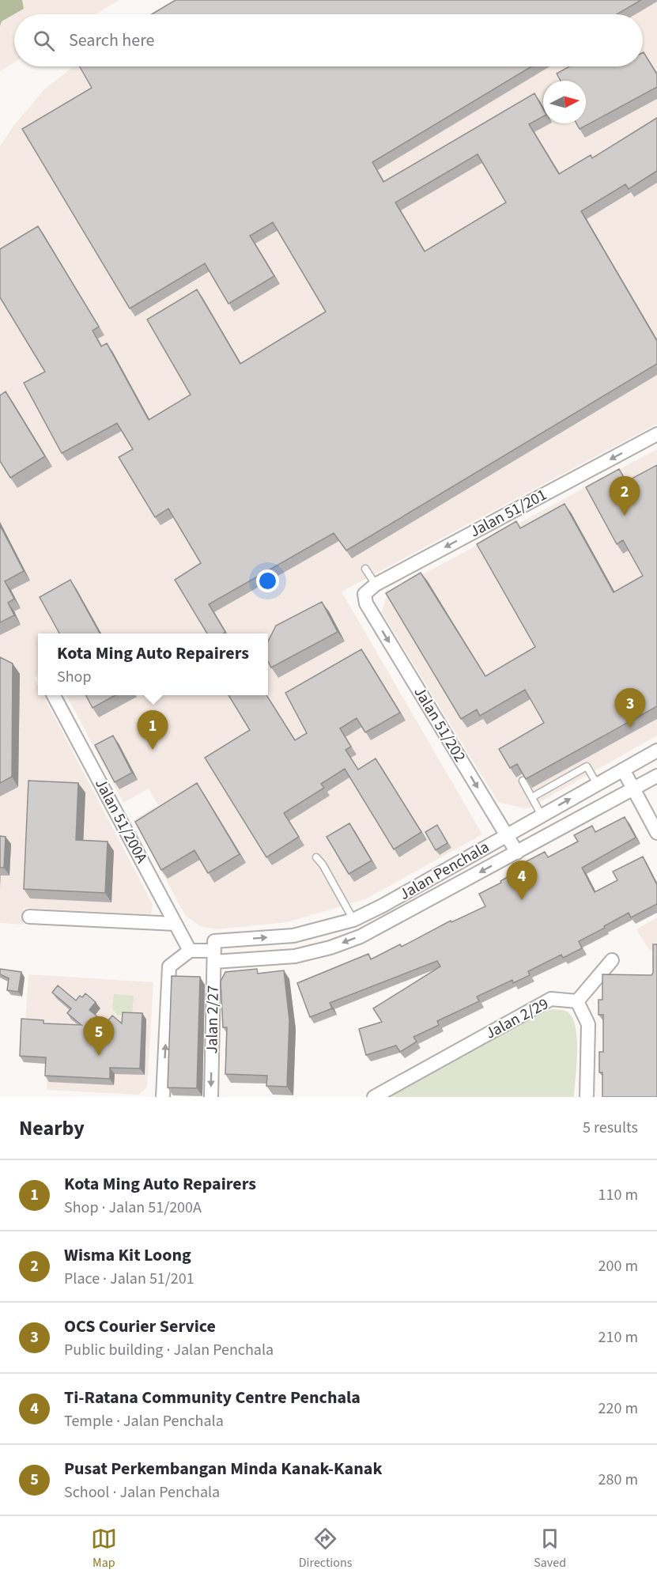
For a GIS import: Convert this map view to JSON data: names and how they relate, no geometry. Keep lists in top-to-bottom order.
{
  "streets": {
    "street": [
      "Jalan 51/201",
      "Jalan 51/202",
      "Jalan 51/200A",
      "Jalan Penchala",
      "Jalan 2/29",
      "Jalan 2/27"
    ]
  },
  "crossings": [
    ["Jalan 51/201", "Jalan 51/202"],
    ["Jalan 51/202", "Jalan Penchala"],
    ["Jalan 51/200A", "Jalan Penchala"],
    ["Jalan Penchala", "Jalan 2/27"]
  ],
  "one_way": ["Jalan 51/201", "Jalan 51/202"],
  "north": "right",
  "page": {
    "search": "Search here",
    "pins": [
      "2",
      "3",
      "1",
      "4",
      "5"
    ],
    "popup": ["Kota Ming Auto Repairers", "Shop"],
    "heading": ["Nearby", "5 results"],
    "list": [
      {
        "mark": "1",
        "name": "Kota Ming Auto Repairers",
        "note": "Shop · Jalan 51/200A",
        "value": "110 m"
      },
      {
        "mark": "2",
        "name": "Wisma Kit Loong",
        "note": "Place · Jalan 51/201",
        "value": "200 m"
      },
      {
        "mark": "3",
        "name": "OCS Courier Service",
        "note": "Public building · Jalan Penchala",
        "value": "210 m"
      },
      {
        "mark": "4",
        "name": "Ti-Ratana Community Centre Penchala",
        "note": "Temple · Jalan Penchala",
        "value": "220 m"
      },
      {
        "mark": "5",
        "name": "Pusat Perkembangan Minda Kanak-Kanak",
        "note": "School · Jalan Penchala",
        "value": "280 m"
      }
    ],
    "nav": ["Map", "Directions", "Saved"]
  }
}
